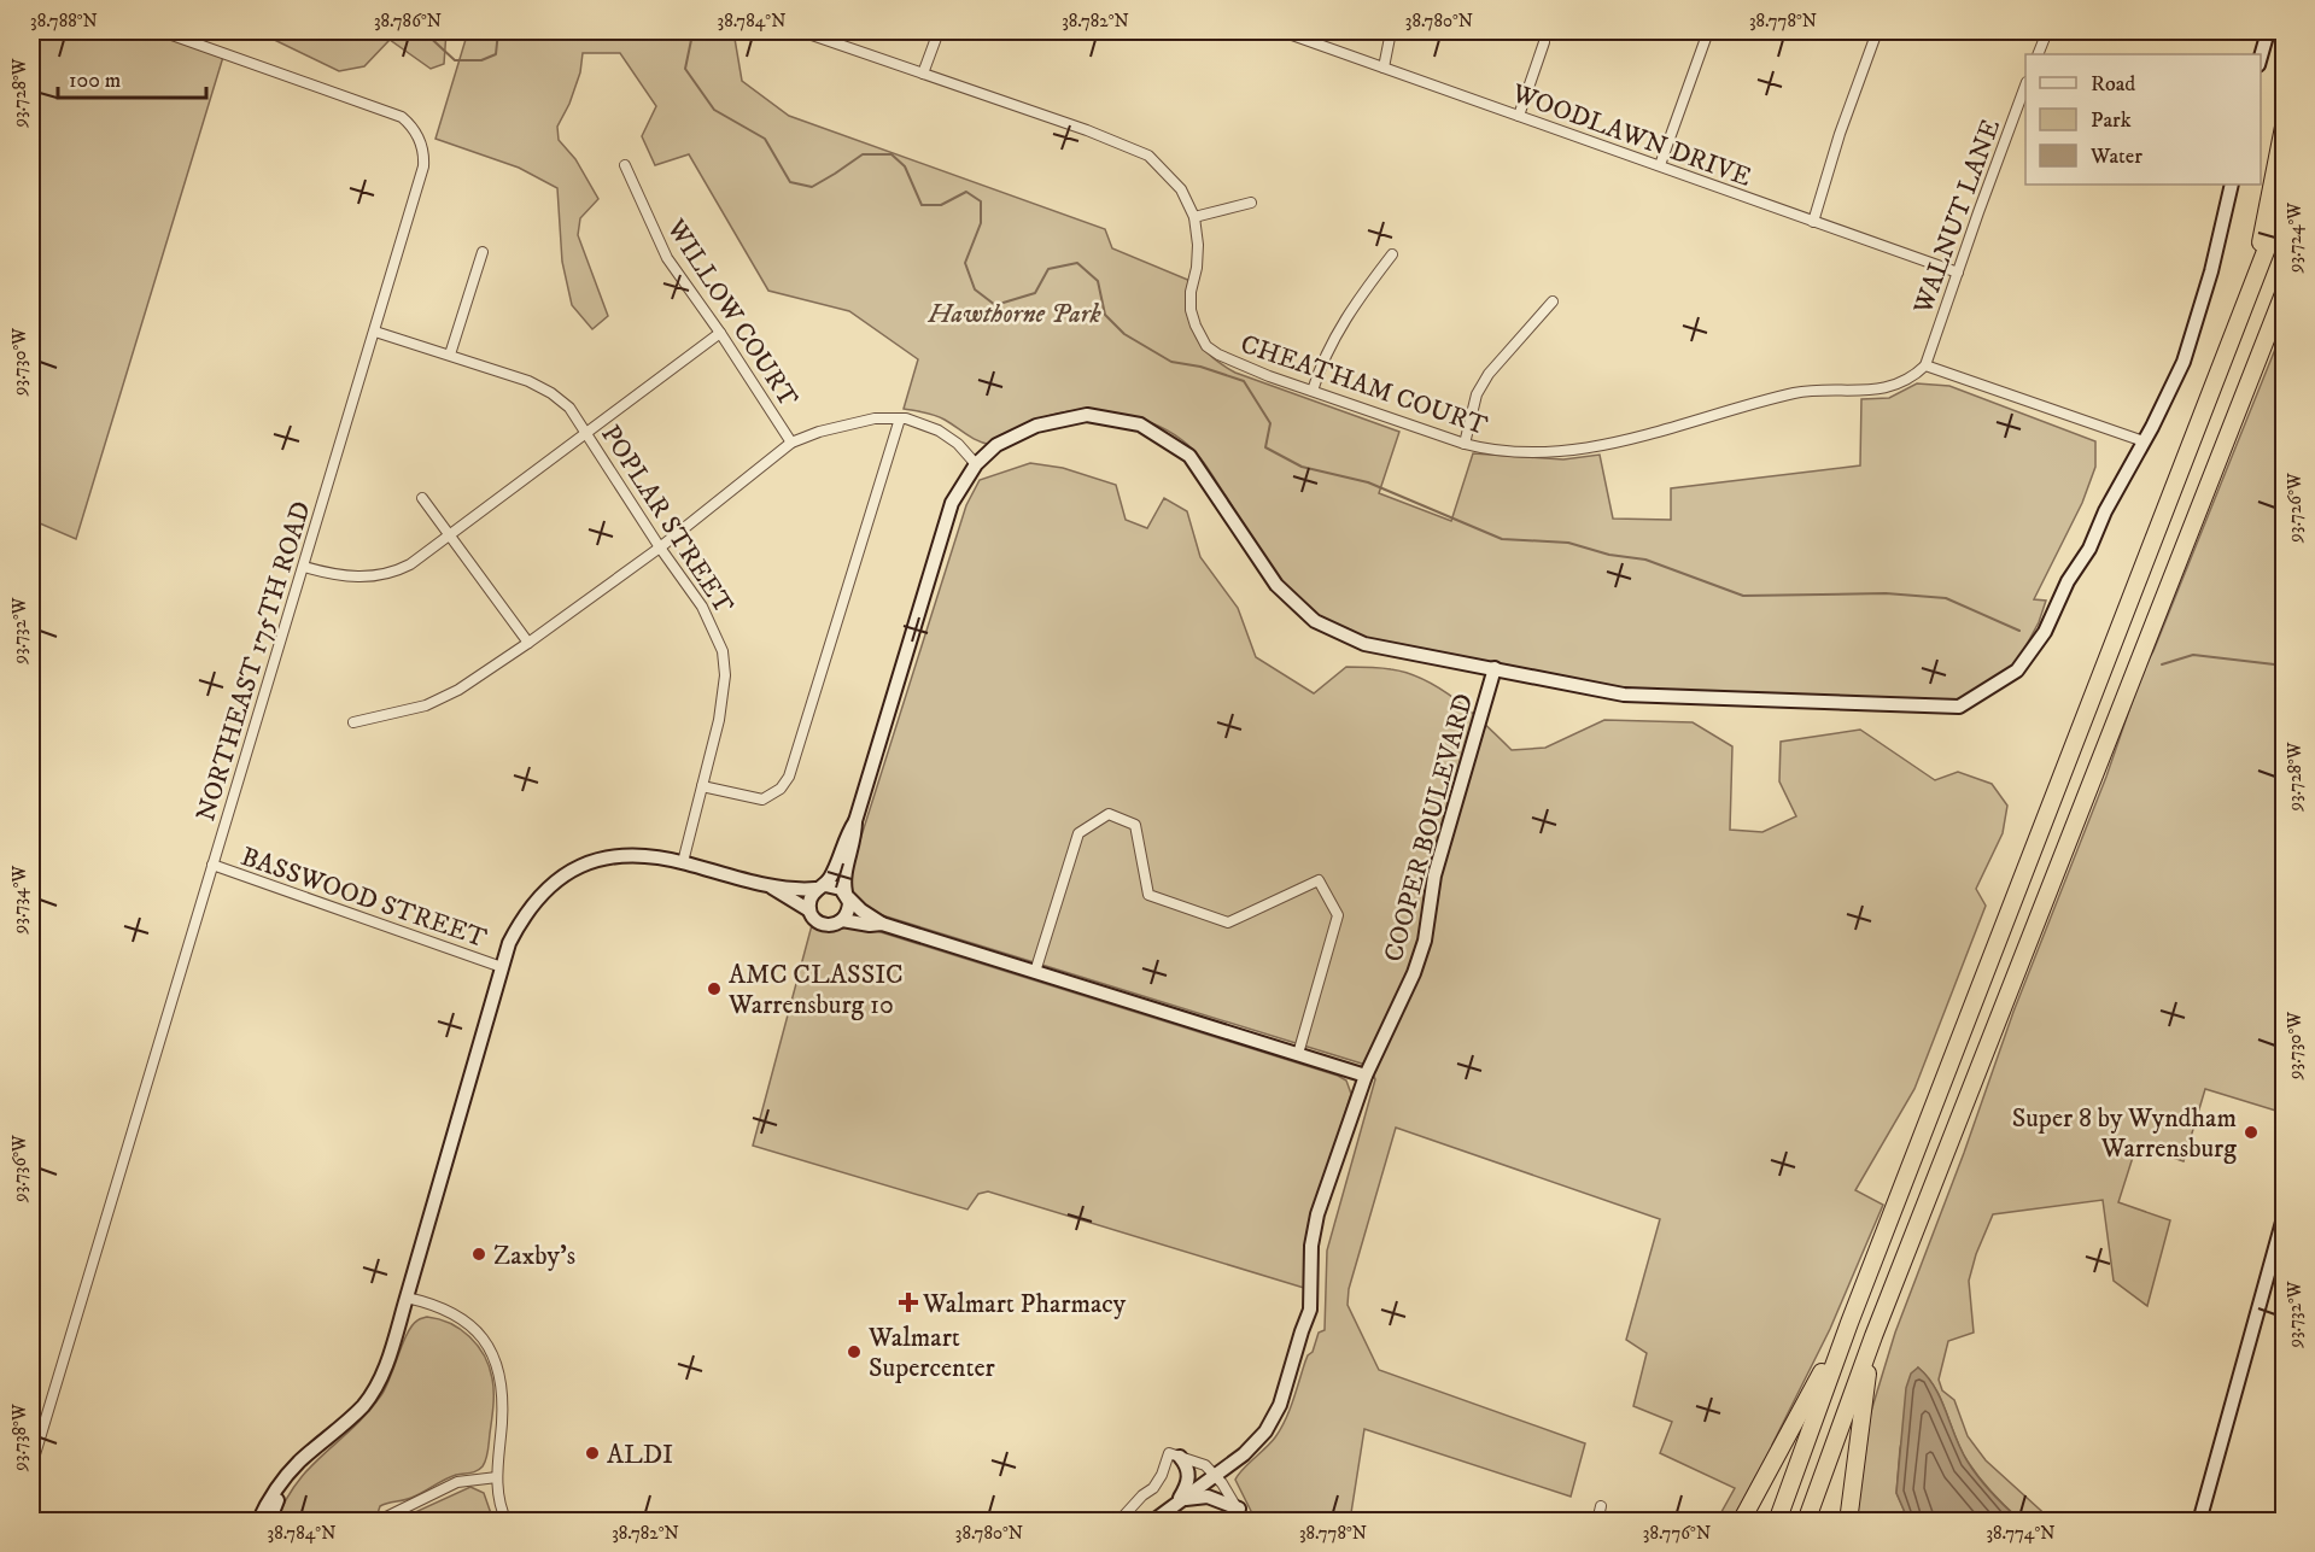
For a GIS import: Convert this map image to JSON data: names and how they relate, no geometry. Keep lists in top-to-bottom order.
{
  "streets": {
    "street": [
      "WOODLAWN DRIVE",
      "WALNUT LANE",
      "WILLOW COURT",
      "CHEATHAM COURT",
      "POPLAR STREET",
      "NORTHEAST 175TH ROAD",
      "COOPER BOULEVARD",
      "BASSWOOD STREET"
    ]
  },
  "crossings": [
    ["WOODLAWN DRIVE", "WALNUT LANE"],
    ["WALNUT LANE", "CHEATHAM COURT"],
    ["POPLAR STREET", "NORTHEAST 175TH ROAD"],
    ["NORTHEAST 175TH ROAD", "BASSWOOD STREET"]
  ],
  "parks": ["Hawthorne Park"],
  "places": {
    "other": [
      "AMC CLASSIC Warrensburg 10",
      "Super 8 by Wyndham Warrensburg",
      "Zaxby's",
      "Walmart Supercenter",
      "ALDI"
    ],
    "health": ["Walmart Pharmacy"]
  },
  "legend": ["Road", "Park", "Water"],
  "scale_bar": "100 m",
  "coordinates": [
    "38.788°N",
    "38.786°N",
    "38.784°N",
    "38.782°N",
    "38.780°N",
    "38.778°N",
    "93.728°W",
    "93.724°W",
    "93.730°W",
    "93.726°W",
    "93.732°W",
    "93.734°W",
    "93.736°W",
    "93.738°W",
    "38.776°N",
    "38.774°N"
  ]
}
